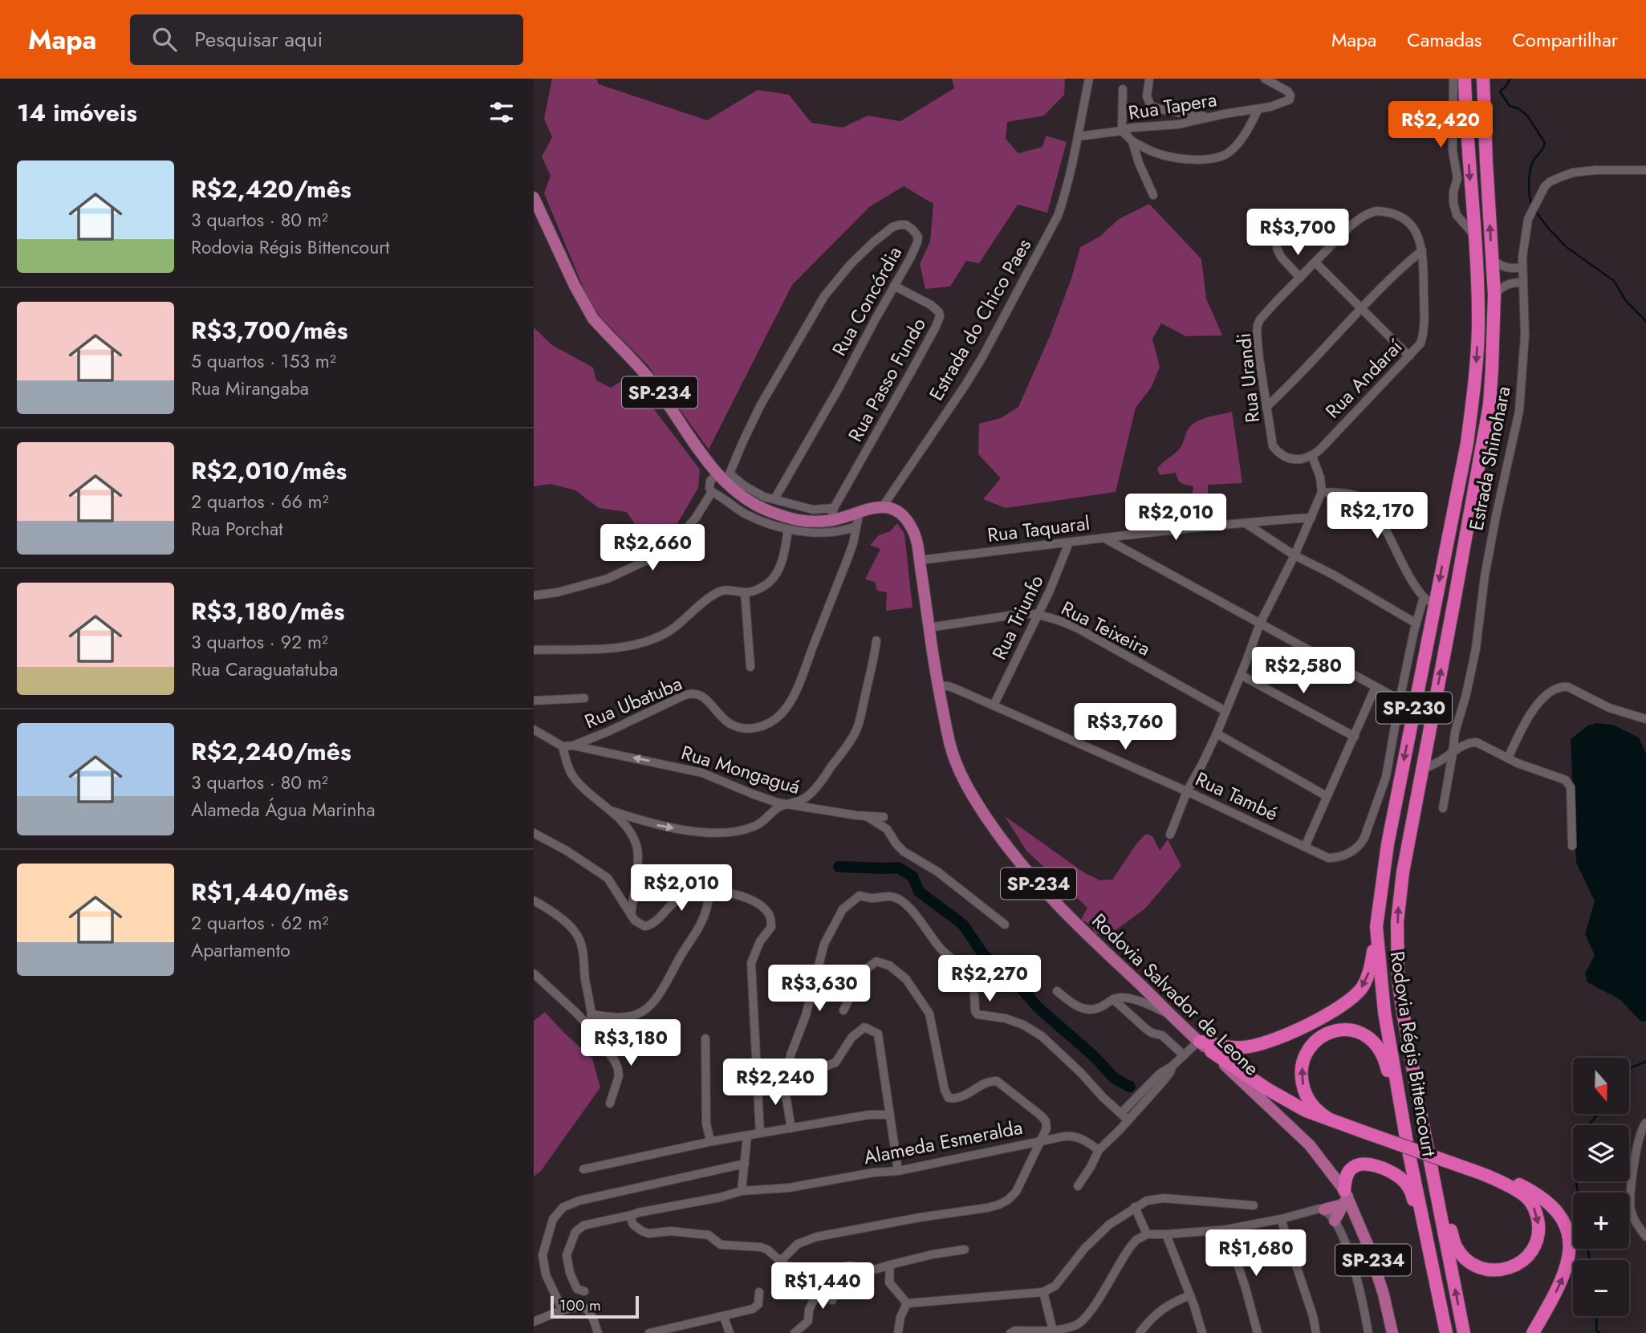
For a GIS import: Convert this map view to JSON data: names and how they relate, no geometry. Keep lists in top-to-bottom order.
{
  "streets": {
    "highway": ["SP-230", "Rodovia Régis Bittencourt"],
    "main road": ["SP-234", "Rodovia Salvador de Leone"],
    "street": [
      "Rua Tapera",
      "Rua Concórdia",
      "Estrada do Chico Paes",
      "Rua Urandi",
      "Rua Andaraí",
      "Rua Passo Fundo",
      "Estrada Shinohara",
      "Rua Taquaral",
      "Rua Triunfo",
      "Rua Teixeira",
      "Rua Ubatuba",
      "Rua Mongaguá",
      "Rua També",
      "Alameda Esmeralda"
    ]
  },
  "crossings": [
    ["Rua Tapera", "Estrada do Chico Paes"],
    ["Rua Concórdia", "Rua Passo Fundo"],
    ["Rua Concórdia", "SP-234"],
    ["Estrada do Chico Paes", "SP-234"],
    ["Estrada do Chico Paes", "Rodovia Salvador de Leone"],
    ["Rua Urandi", "Rua Andaraí"],
    ["Rua Passo Fundo", "SP-234"],
    ["SP-234", "Rua Ubatuba"],
    ["SP-234", "Rodovia Salvador de Leone"],
    ["Rua Taquaral", "Rua Triunfo"],
    ["Rua Taquaral", "Rodovia Salvador de Leone"],
    ["Rua Triunfo", "Rua Teixeira"],
    ["Rua Triunfo", "Rua També"],
    ["Rua Teixeira", "Rodovia Salvador de Leone"],
    ["Rua Ubatuba", "Rua Mongaguá"],
    ["Rua També", "Rodovia Salvador de Leone"]
  ],
  "one_way": ["Rua Mongaguá"],
  "scale_bar": "100 m",
  "north": "bottom",
  "page": {
    "header": "Mapa",
    "search": "Pesquisar aqui",
    "nav": ["Mapa", "Camadas", "Compartilhar"],
    "heading": "14 imóveis",
    "price": [
      "R$2,420",
      "R$3,700",
      "R$2,170",
      "R$2,010",
      "R$2,660",
      "R$2,580",
      "R$3,760",
      "R$2,010",
      "R$2,270",
      "R$3,630",
      "R$3,180",
      "R$2,240",
      "R$1,680",
      "R$1,440"
    ],
    "list": [
      {
        "name": "R$2,420/mês",
        "note": "3 quartos · 80 m² · Rodovia Régis Bittencourt"
      },
      {
        "name": "R$3,700/mês",
        "note": "5 quartos · 153 m² · Rua Mirangaba"
      },
      {
        "name": "R$2,010/mês",
        "note": "2 quartos · 66 m² · Rua Porchat"
      },
      {
        "name": "R$3,180/mês",
        "note": "3 quartos · 92 m² · Rua Caraguatatuba"
      },
      {
        "name": "R$2,240/mês",
        "note": "3 quartos · 80 m² · Alameda Água Marinha"
      },
      {
        "name": "R$1,440/mês",
        "note": "2 quartos · 62 m² · Apartamento"
      }
    ],
    "map_buttons": ["+", "−"],
    "scale": "100 m"
  }
}
